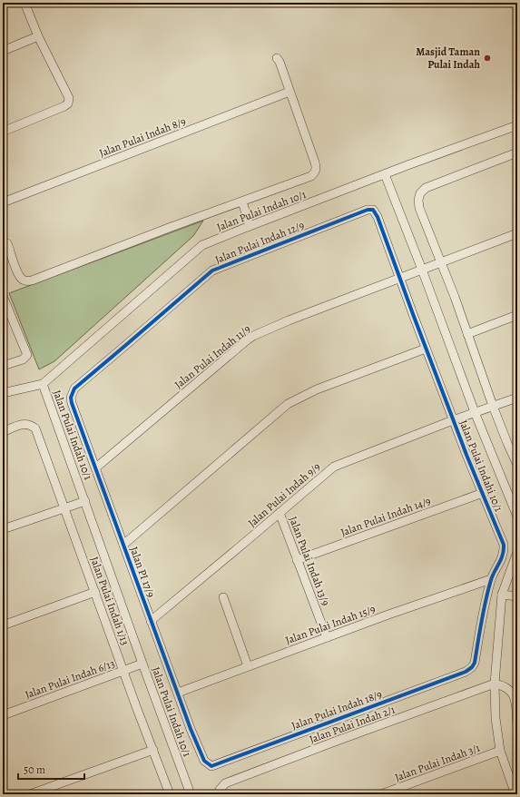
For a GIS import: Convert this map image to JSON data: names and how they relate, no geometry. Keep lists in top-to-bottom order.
{
  "streets": {
    "street": [
      "Jalan Pulai Indah 8/9",
      "Jalan Pulai Indah 10/1",
      "Jalan Pulai Indah 12/9",
      "Jalan Pulai Indah 11/9",
      "Jalan Pulai Indahi 10/1",
      "Jalan Pulai Indah 9/9",
      "Jalan Pulai Indah 14/9",
      "Jalan Pulai Indah 13/9",
      "Jalan PI 17/9",
      "Jalan Pulai Indah 1/13",
      "Jalan Pulai Indah 15/9",
      "Jalan Pulai Indah 6/13",
      "Jalan Pulai Indah 18/9",
      "Jalan Pulai Indah 2/1",
      "Jalan Pulai Indah 3/1"
    ]
  },
  "crossings": [
    ["Jalan Pulai Indah 8/9", "Jalan Pulai Indah 10/1"],
    ["Jalan Pulai Indah 10/1", "Jalan Pulai Indah 6/13"],
    ["Jalan Pulai Indah 12/9", "Jalan Pulai Indah 11/9"],
    ["Jalan Pulai Indah 12/9", "Jalan Pulai Indahi 10/1"],
    ["Jalan Pulai Indah 12/9", "Jalan PI 17/9"],
    ["Jalan Pulai Indah 11/9", "Jalan Pulai Indahi 10/1"],
    ["Jalan Pulai Indah 11/9", "Jalan PI 17/9"],
    ["Jalan Pulai Indahi 10/1", "Jalan Pulai Indah 9/9"],
    ["Jalan Pulai Indahi 10/1", "Jalan Pulai Indah 14/9"],
    ["Jalan Pulai Indahi 10/1", "Jalan Pulai Indah 15/9"],
    ["Jalan Pulai Indahi 10/1", "Jalan Pulai Indah 18/9"],
    ["Jalan Pulai Indah 9/9", "Jalan Pulai Indah 13/9"],
    ["Jalan Pulai Indah 9/9", "Jalan PI 17/9"],
    ["Jalan Pulai Indah 14/9", "Jalan Pulai Indah 13/9"],
    ["Jalan Pulai Indah 13/9", "Jalan Pulai Indah 15/9"],
    ["Jalan PI 17/9", "Jalan Pulai Indah 15/9"],
    ["Jalan PI 17/9", "Jalan Pulai Indah 18/9"],
    ["Jalan Pulai Indah 1/13", "Jalan Pulai Indah 6/13"]
  ],
  "places": ["Masjid Taman Pulai Indah"],
  "scale_bar": "50 m"
}
